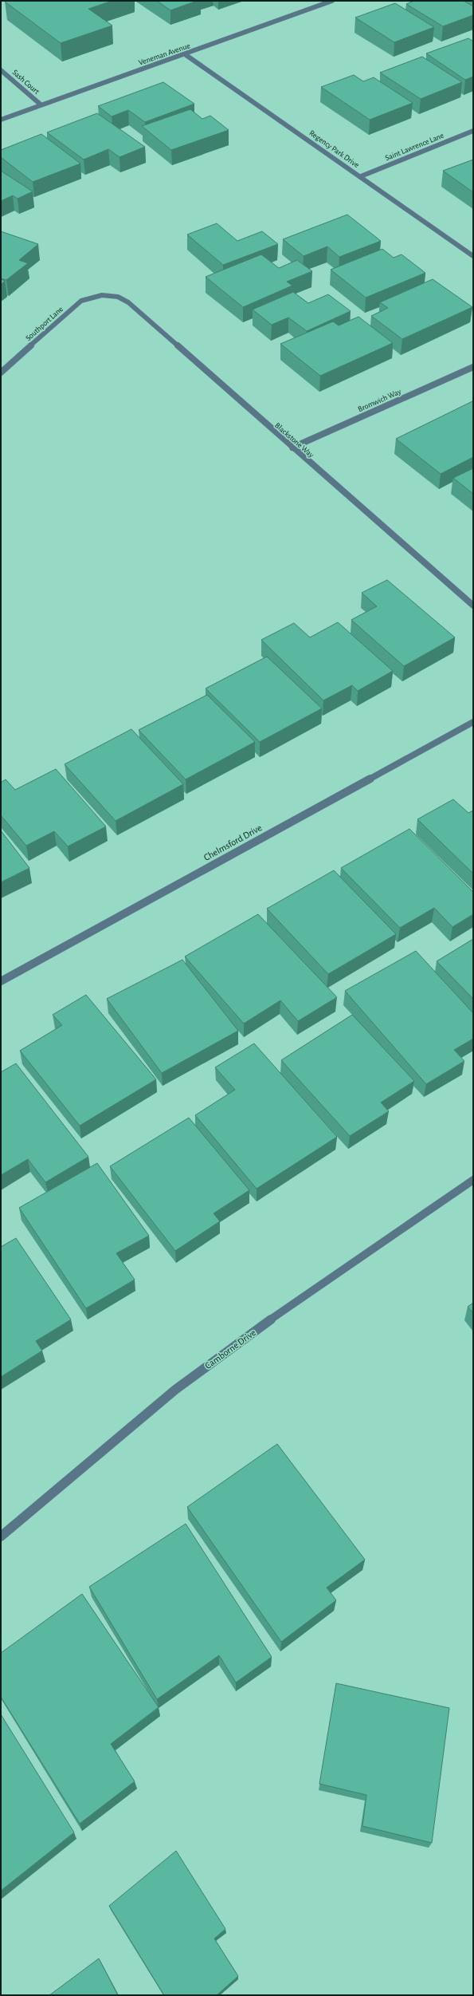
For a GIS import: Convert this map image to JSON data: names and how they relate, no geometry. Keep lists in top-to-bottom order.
{
  "streets": {
    "street": [
      "Veneman Avenue",
      "Sash Court",
      "Saint Lawrence Lane",
      "Regency Park Drive",
      "Southport Lane",
      "Bromwich Way",
      "Blackstone Way",
      "Chelmsford Drive",
      "Camborne Drive"
    ]
  },
  "crossings": [
    ["Veneman Avenue", "Sash Court"],
    ["Veneman Avenue", "Regency Park Drive"],
    ["Saint Lawrence Lane", "Regency Park Drive"],
    ["Southport Lane", "Blackstone Way"],
    ["Bromwich Way", "Blackstone Way"]
  ]
}
